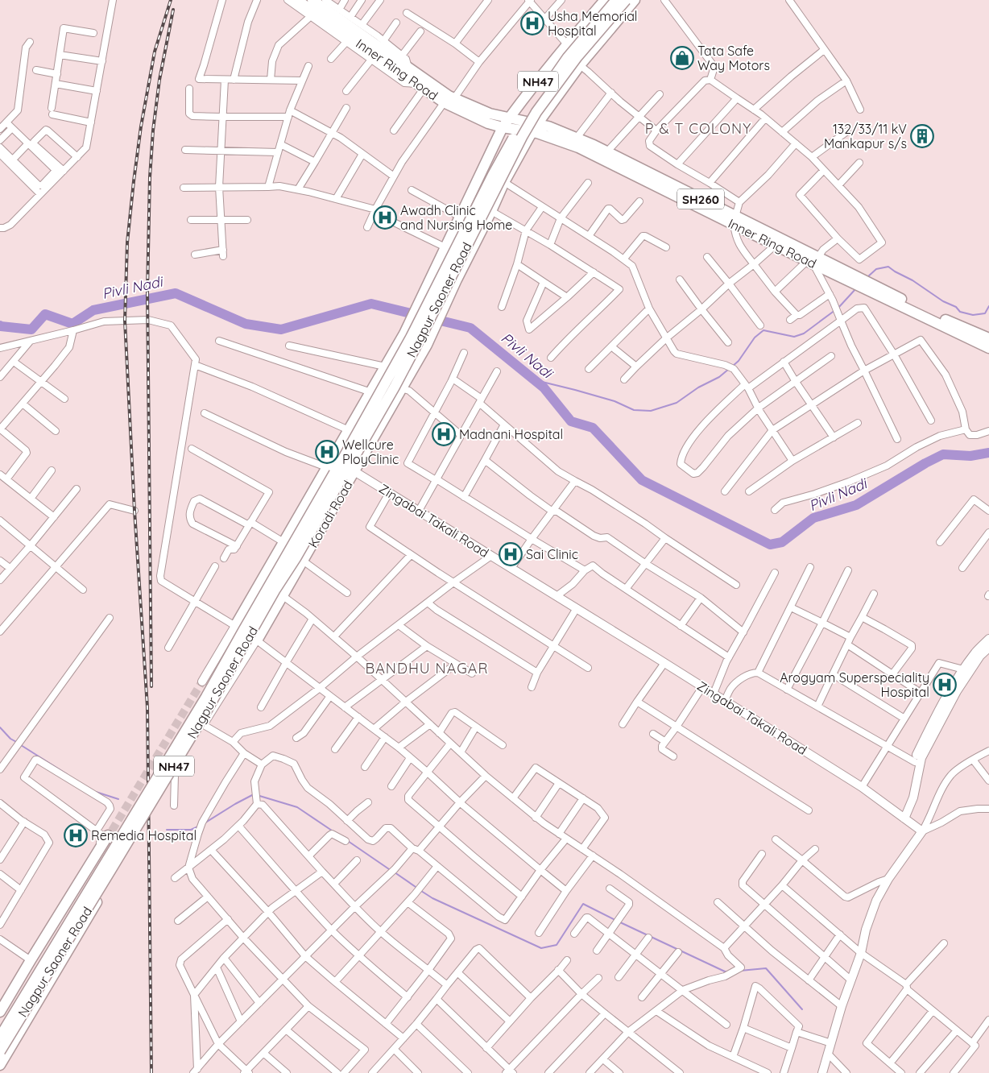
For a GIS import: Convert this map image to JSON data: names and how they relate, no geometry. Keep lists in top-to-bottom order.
{
  "streets": {
    "main road": [
      "Inner Ring Road",
      "NH47",
      "SH260",
      "Nagpur Saoner Road",
      "Koradi Road"
    ],
    "street": ["Zingabai Takali Road"]
  },
  "crossings": [
    ["Inner Ring Road", "NH47"],
    ["Inner Ring Road", "SH260"],
    ["Inner Ring Road", "Koradi Road"],
    ["NH47", "SH260"],
    ["SH260", "Koradi Road"],
    ["Nagpur Saoner Road", "Koradi Road"],
    ["Nagpur Saoner Road", "Zingabai Takali Road"],
    ["Koradi Road", "Zingabai Takali Road"]
  ],
  "districts": ["P & T COLONY", "BANDHU NAGAR"],
  "water": ["Pivli Nadi"],
  "places": {
    "hospital": [
      "Usha Memorial Hospital",
      "Awadh Clinic and Nursing Home",
      "Madnani Hospital",
      "Wellcure PloyClinic",
      "Sai Clinic",
      "Arogyam Superspeciality Hospital",
      "Remedia Hospital"
    ],
    "shop": ["Tata Safe Way Motors"],
    "building": ["132/33/11 kV Mankapur s/s"]
  }
}
